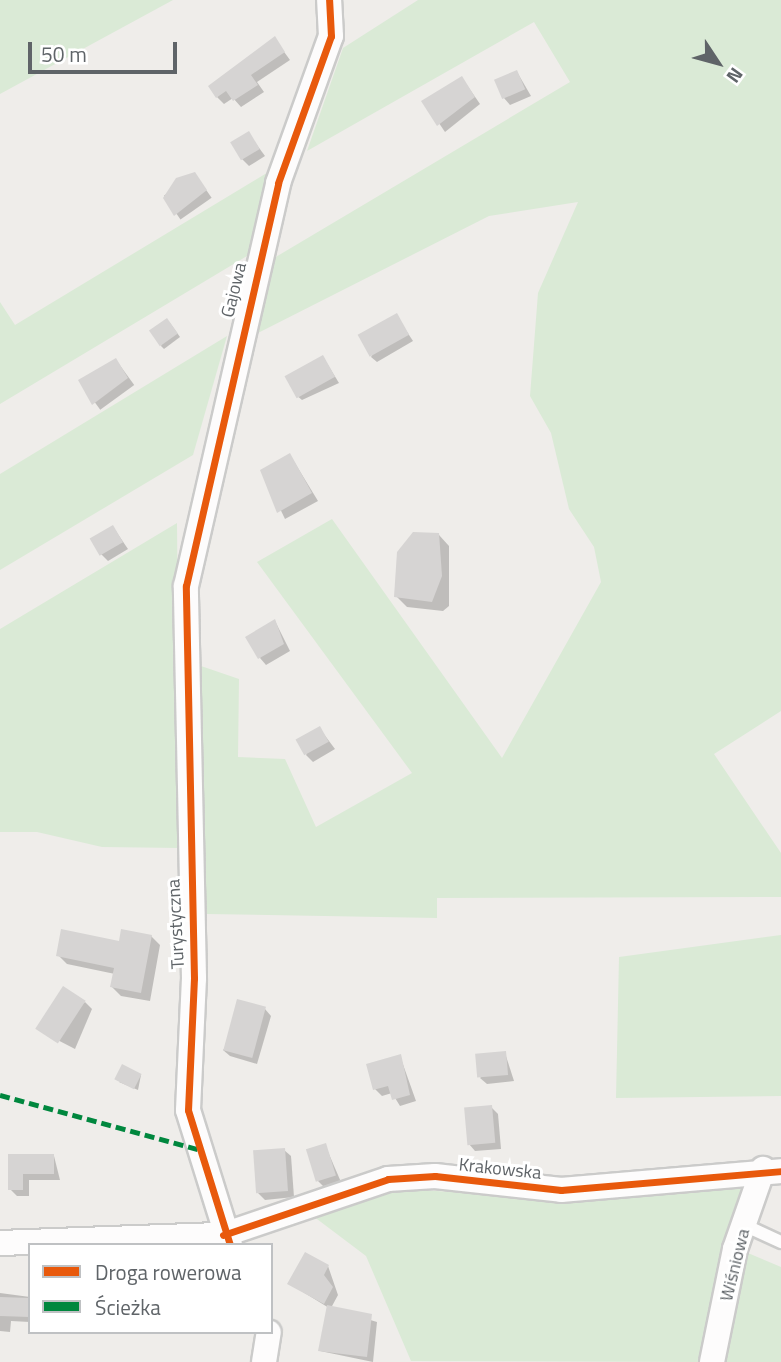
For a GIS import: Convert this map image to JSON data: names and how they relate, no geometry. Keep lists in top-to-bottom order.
{
  "streets": {
    "street": [
      "Gajowa",
      "Turystyczna",
      "Krakowska",
      "Wiśniowa"
    ]
  },
  "crossings": [
    ["Gajowa", "Turystyczna"],
    ["Turystyczna", "Krakowska"],
    ["Krakowska", "Wiśniowa"]
  ],
  "legend": ["Droga rowerowa", "Ścieżka"],
  "scale_bar": "50 m",
  "north": "bottom right"
}
